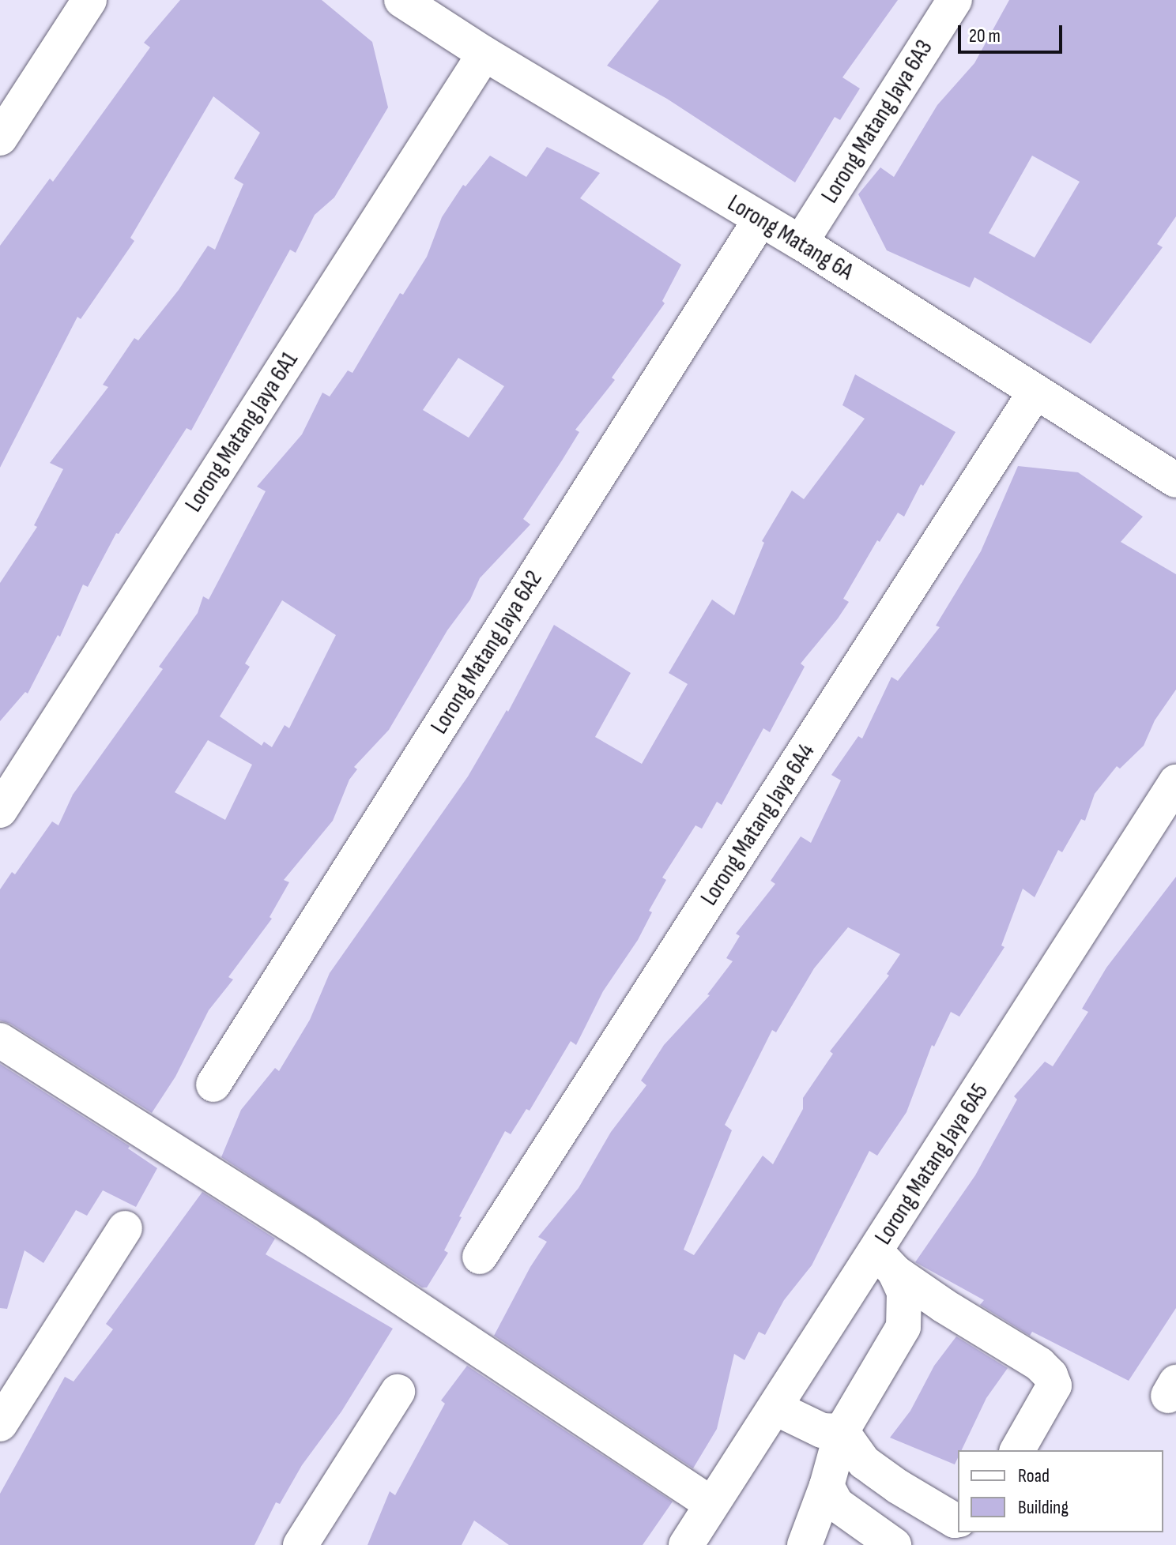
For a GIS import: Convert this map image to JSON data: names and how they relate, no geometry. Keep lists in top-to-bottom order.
{
  "streets": {
    "street": [
      "Lorong Matang Jaya 6A3",
      "Lorong Matang 6A",
      "Lorong Matang Jaya 6A1",
      "Lorong Matang Jaya 6A2",
      "Lorong Matang Jaya 6A4",
      "Lorong Matang Jaya 6A5"
    ]
  },
  "crossings": [
    ["Lorong Matang Jaya 6A3", "Lorong Matang 6A"],
    ["Lorong Matang 6A", "Lorong Matang Jaya 6A1"],
    ["Lorong Matang 6A", "Lorong Matang Jaya 6A2"],
    ["Lorong Matang 6A", "Lorong Matang Jaya 6A4"]
  ],
  "legend": ["Road", "Building"],
  "scale_bar": "20 m"
}
